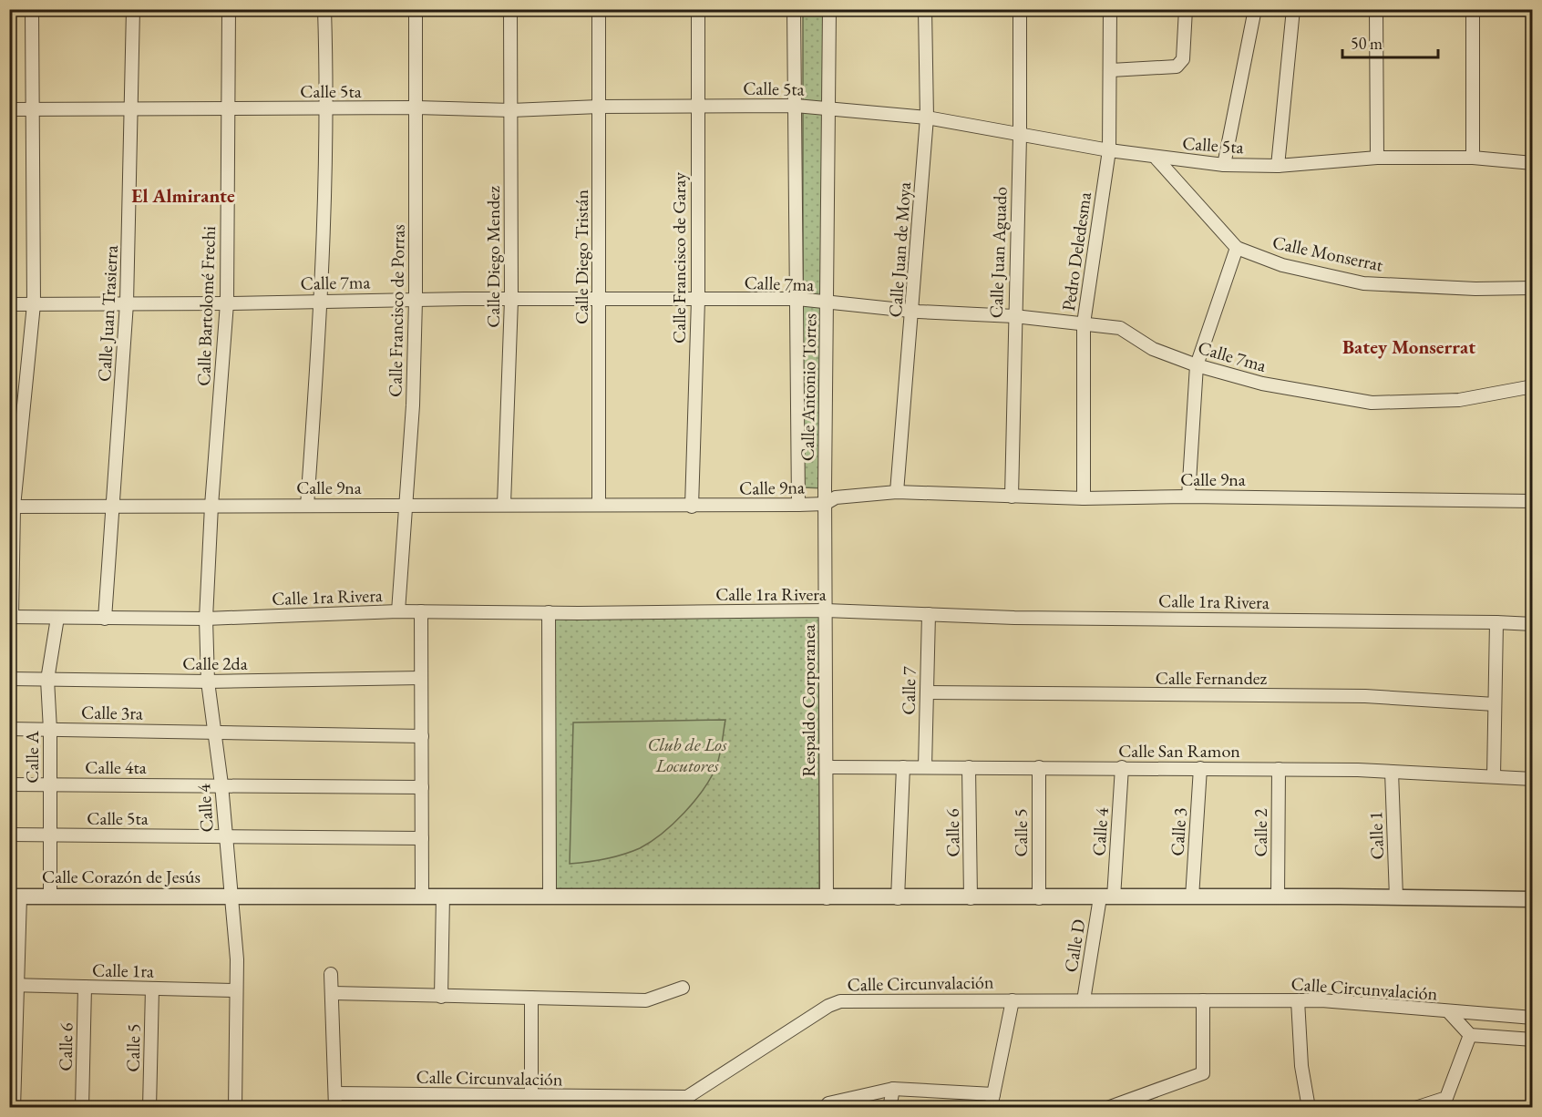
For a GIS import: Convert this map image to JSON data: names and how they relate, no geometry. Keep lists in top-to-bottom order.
{
  "streets": {
    "street": [
      "Calle 5ta",
      "Calle Juan de Moya",
      "Pedro Deledesma",
      "Calle Juan Aguado",
      "Calle Monserrat",
      "Calle Diego Mendez",
      "Calle Diego Tristán",
      "Calle Francisco de Garay",
      "Calle 7ma",
      "Calle Bartolomé Frechi",
      "Calle Francisco de Porras",
      "Calle Juan Trasierra",
      "Calle Antonio Torres",
      "Calle 9na",
      "Calle 1ra Rivera",
      "Calle 2da",
      "Calle Fernandez",
      "Calle 7",
      "Respaldo Corporanea",
      "Calle 3ra",
      "Calle San Ramon",
      "Calle A",
      "Calle 4ta",
      "Calle 4",
      "Calle 3",
      "Calle 6",
      "Calle 5",
      "Calle 2",
      "Calle 1",
      "Calle Corazón de Jesús",
      "Calle D",
      "Calle 1ra",
      "Calle Circunvalación"
    ]
  },
  "crossings": [
    ["Calle 5ta", "Calle Juan de Moya"],
    ["Calle 5ta", "Pedro Deledesma"],
    ["Calle 5ta", "Calle Juan Aguado"],
    ["Calle 5ta", "Calle Monserrat"],
    ["Calle 5ta", "Calle Diego Mendez"],
    ["Calle 5ta", "Calle Diego Tristán"],
    ["Calle 5ta", "Calle Francisco de Garay"],
    ["Calle 5ta", "Calle Bartolomé Frechi"],
    ["Calle 5ta", "Calle Francisco de Porras"],
    ["Calle 5ta", "Calle Juan Trasierra"],
    ["Calle 5ta", "Calle Antonio Torres"],
    ["Calle 5ta", "Calle A"],
    ["Calle 5ta", "Calle 4"],
    ["Calle Juan de Moya", "Calle 7ma"],
    ["Calle Juan de Moya", "Calle 9na"],
    ["Pedro Deledesma", "Calle 7ma"],
    ["Pedro Deledesma", "Calle 9na"],
    ["Calle Juan Aguado", "Calle 7ma"],
    ["Calle Juan Aguado", "Calle 9na"],
    ["Calle Diego Mendez", "Calle 7ma"],
    ["Calle Diego Mendez", "Calle 9na"],
    ["Calle Diego Tristán", "Calle 7ma"],
    ["Calle Diego Tristán", "Calle 9na"],
    ["Calle Francisco de Garay", "Calle 7ma"],
    ["Calle Francisco de Garay", "Calle 9na"],
    ["Calle 7ma", "Calle Bartolomé Frechi"],
    ["Calle 7ma", "Calle Francisco de Porras"],
    ["Calle 7ma", "Calle Juan Trasierra"],
    ["Calle 7ma", "Calle Antonio Torres"],
    ["Calle Bartolomé Frechi", "Calle 9na"],
    ["Calle Bartolomé Frechi", "Calle 4"],
    ["Calle Francisco de Porras", "Calle 9na"],
    ["Calle Francisco de Porras", "Calle 1ra Rivera"],
    ["Calle Juan Trasierra", "Calle 9na"],
    ["Calle Juan Trasierra", "Calle 1ra Rivera"],
    ["Calle Antonio Torres", "Calle 9na"],
    ["Calle Antonio Torres", "Respaldo Corporanea"],
    ["Calle 9na", "Respaldo Corporanea"],
    ["Calle 9na", "Calle 4"],
    ["Calle 1ra Rivera", "Calle 7"],
    ["Calle 1ra Rivera", "Respaldo Corporanea"],
    ["Calle 1ra Rivera", "Calle A"],
    ["Calle 1ra Rivera", "Calle 4"],
    ["Calle 2da", "Calle A"],
    ["Calle 2da", "Calle 4"],
    ["Calle Fernandez", "Calle 7"],
    ["Calle 7", "Calle San Ramon"],
    ["Respaldo Corporanea", "Calle San Ramon"],
    ["Respaldo Corporanea", "Calle Corazón de Jesús"],
    ["Calle 3ra", "Calle A"],
    ["Calle 3ra", "Calle 4"],
    ["Calle San Ramon", "Calle 4"],
    ["Calle San Ramon", "Calle 3"],
    ["Calle San Ramon", "Calle 6"],
    ["Calle San Ramon", "Calle 5"],
    ["Calle San Ramon", "Calle 2"],
    ["Calle San Ramon", "Calle 1"],
    ["Calle A", "Calle 4ta"],
    ["Calle A", "Calle Corazón de Jesús"],
    ["Calle 4ta", "Calle 4"],
    ["Calle 4", "Calle Corazón de Jesús"],
    ["Calle 4", "Calle D"],
    ["Calle 4", "Calle 1ra"],
    ["Calle 3", "Calle Corazón de Jesús"],
    ["Calle 6", "Calle Corazón de Jesús"],
    ["Calle 6", "Calle 1ra"],
    ["Calle 5", "Calle Corazón de Jesús"],
    ["Calle 5", "Calle 1ra"],
    ["Calle 2", "Calle Corazón de Jesús"],
    ["Calle 1", "Calle Corazón de Jesús"],
    ["Calle Corazón de Jesús", "Calle D"],
    ["Calle D", "Calle Circunvalación"]
  ],
  "districts": ["El Almirante", "Batey Monserrat"],
  "parks": ["Club de Los Locutores"],
  "scale_bar": "50 m"
}
